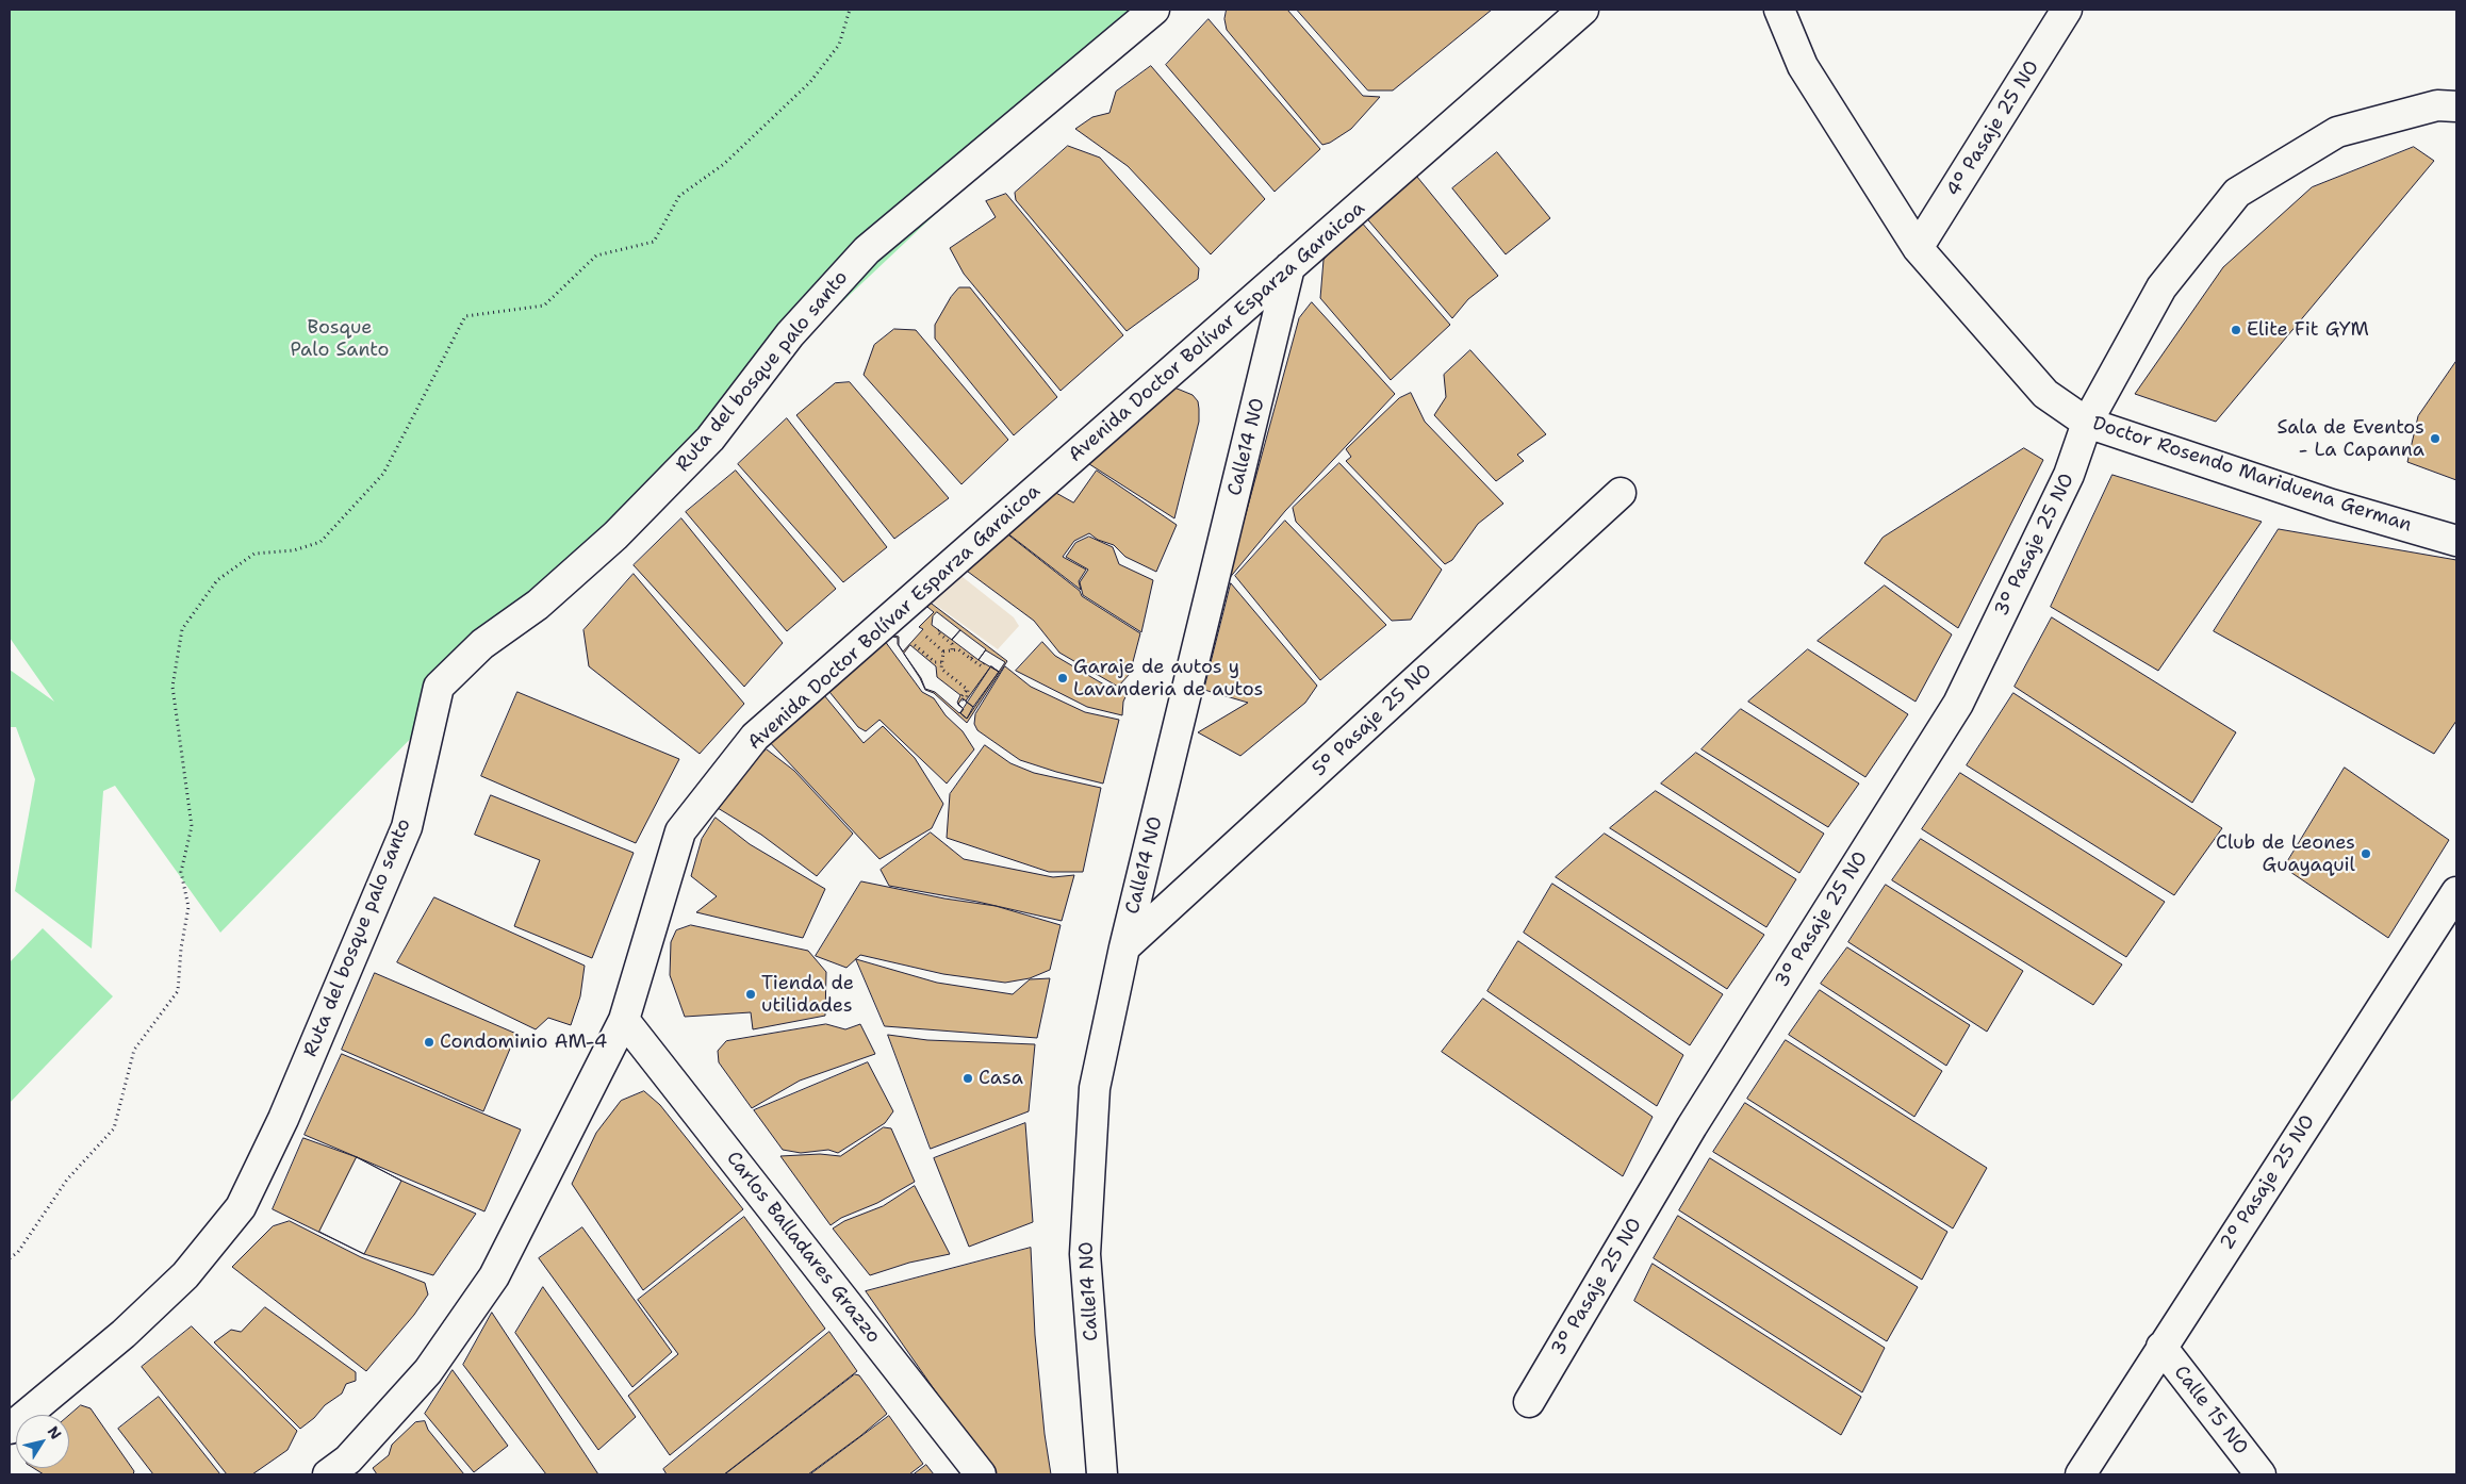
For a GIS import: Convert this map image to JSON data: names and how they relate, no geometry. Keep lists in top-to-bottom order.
{
  "streets": {
    "street": [
      "4° Pasaje 25 NO",
      "Avenida Doctor Bolívar Esparza Garaicoa",
      "Ruta del bosque palo santo",
      "Calle14 NO",
      "Doctor Rosendo Mariduena German",
      "3° Pasaje 25 NO",
      "5° Pasaje 25 NO",
      "2° Pasaje 25 NO",
      "Carlos Balladares Grazzo",
      "Calle 15 NO"
    ]
  },
  "crossings": [
    ["4° Pasaje 25 NO", "Doctor Rosendo Mariduena German"],
    ["Avenida Doctor Bolívar Esparza Garaicoa", "Calle14 NO"],
    ["Avenida Doctor Bolívar Esparza Garaicoa", "Carlos Balladares Grazzo"],
    ["Calle14 NO", "5° Pasaje 25 NO"],
    ["Doctor Rosendo Mariduena German", "3° Pasaje 25 NO"],
    ["2° Pasaje 25 NO", "Calle 15 NO"]
  ],
  "parks": ["Bosque Palo Santo"],
  "places": [
    "Elite Fit GYM",
    "Sala de Eventos - La Capanna",
    "Garaje de autos y Lavanderia de autos",
    "Club de Leones Guayaquil",
    "Tienda de utilidades",
    "Condominio AM-4",
    "Casa"
  ],
  "north": "top right"
}
